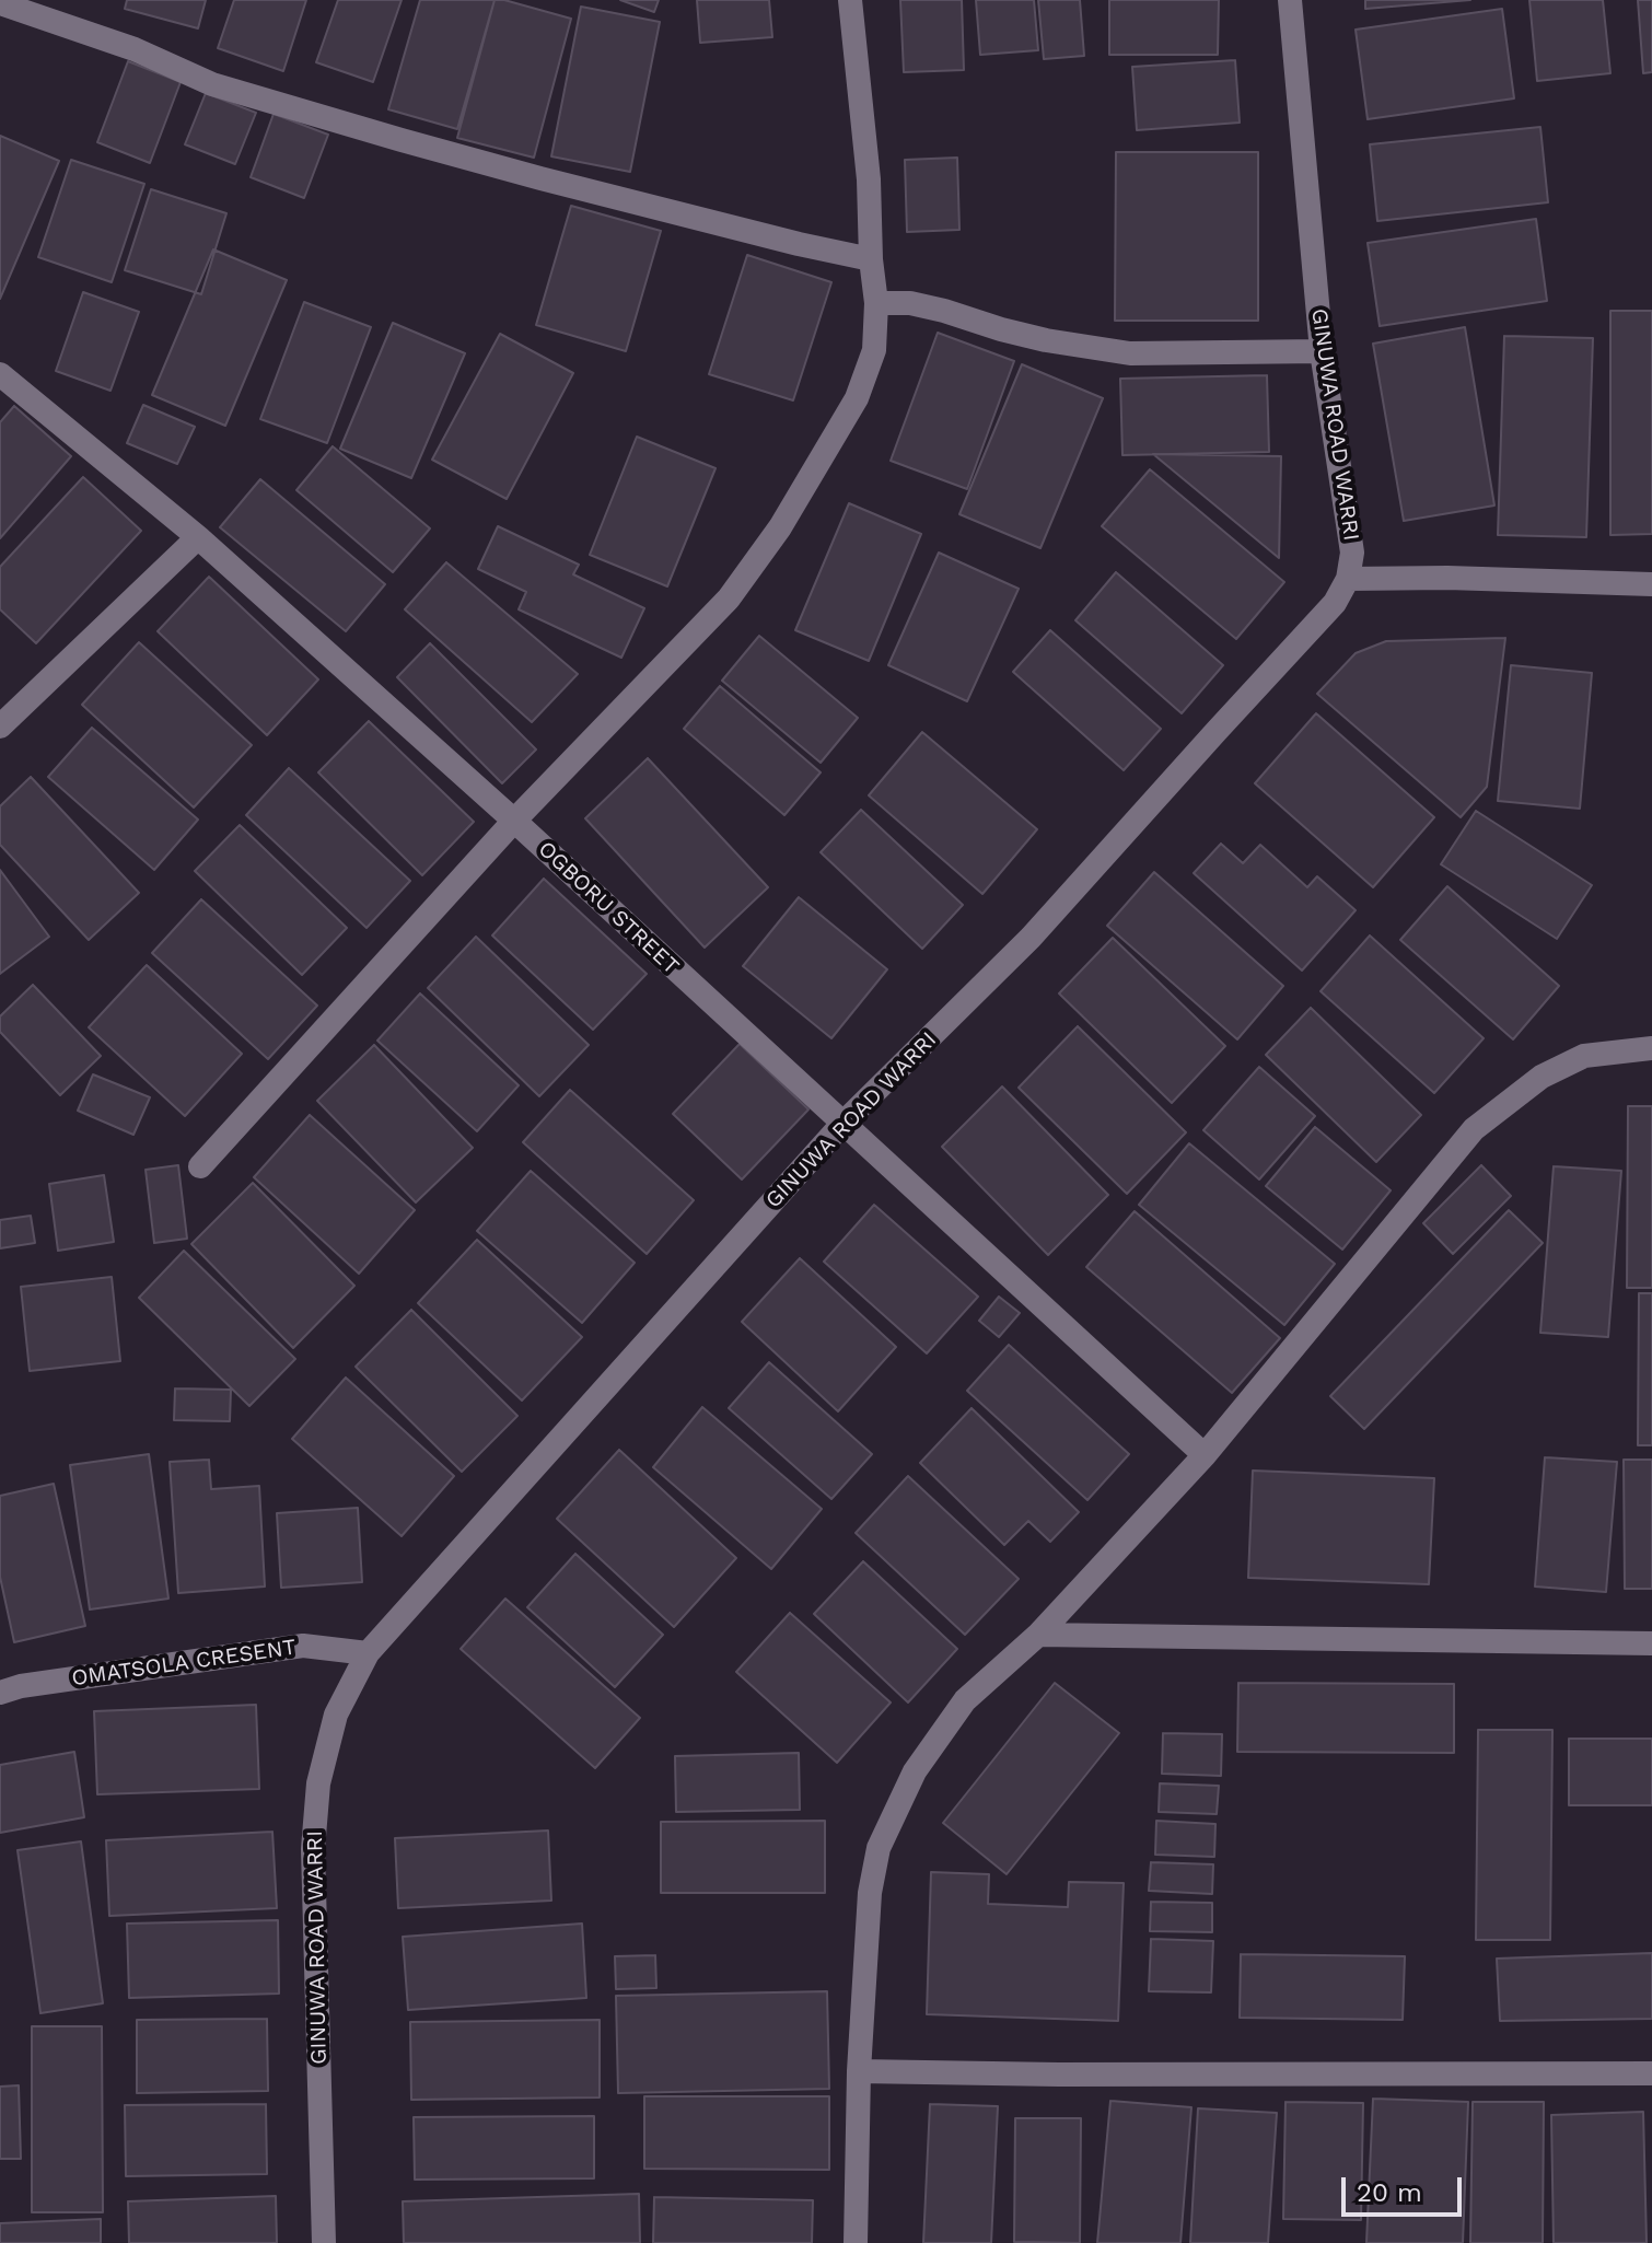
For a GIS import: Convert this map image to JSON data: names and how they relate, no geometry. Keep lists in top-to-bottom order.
{
  "streets": {
    "street": ["GINUWA ROAD WARRI", "OGBORU STREET", "OMATSOLA CRESENT"]
  },
  "crossings": [
    ["GINUWA ROAD WARRI", "OGBORU STREET"],
    ["GINUWA ROAD WARRI", "OMATSOLA CRESENT"]
  ],
  "scale_bar": "20 m"
}
